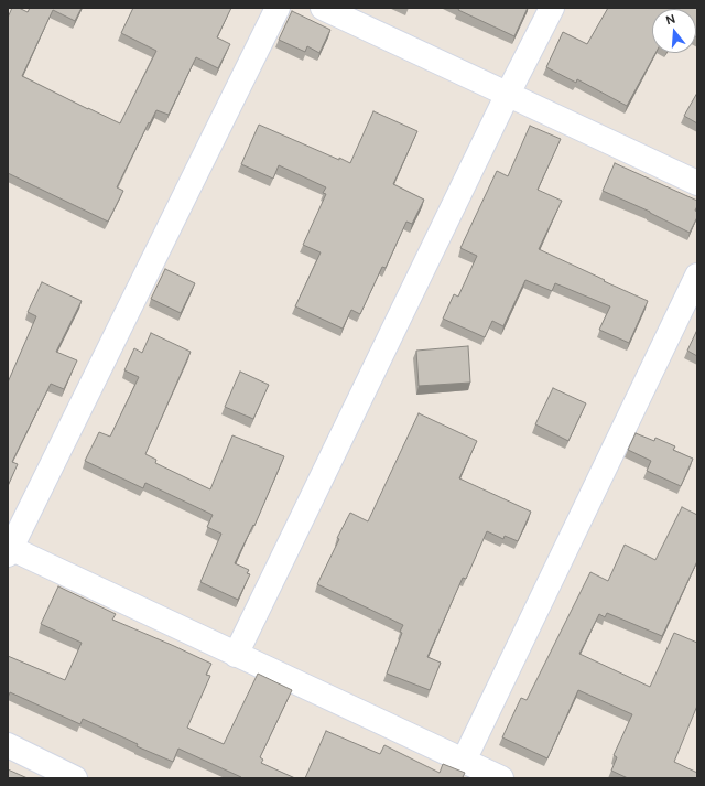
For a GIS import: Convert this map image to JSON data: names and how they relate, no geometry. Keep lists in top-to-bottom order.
{
  "north": "top"
}
